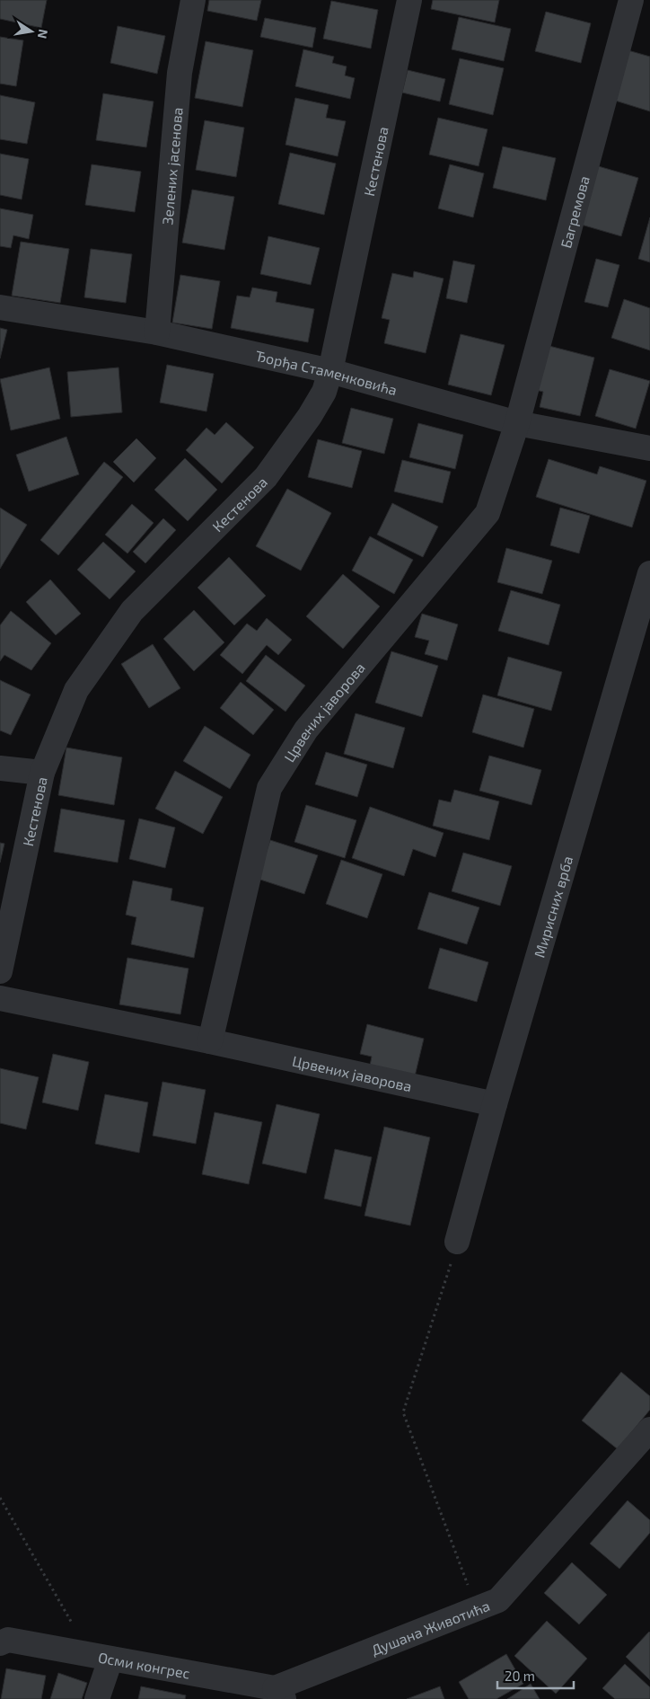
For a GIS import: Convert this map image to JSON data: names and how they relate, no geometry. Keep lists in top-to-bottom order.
{
  "streets": {
    "street": [
      "Кестенова",
      "Зелених јасенова",
      "Багремова",
      "Ђорђа Стаменковића",
      "Црвених јаворова",
      "Мирисних врба",
      "Душана Животића",
      "Осми конгрес"
    ]
  },
  "crossings": [
    ["Кестенова", "Ђорђа Стаменковића"],
    ["Зелених јасенова", "Ђорђа Стаменковића"],
    ["Багремова", "Ђорђа Стаменковића"],
    ["Багремова", "Црвених јаворова"],
    ["Ђорђа Стаменковића", "Црвених јаворова"],
    ["Црвених јаворова", "Мирисних врба"],
    ["Душана Животића", "Осми конгрес"]
  ],
  "scale_bar": "20 m",
  "north": "right"
}
